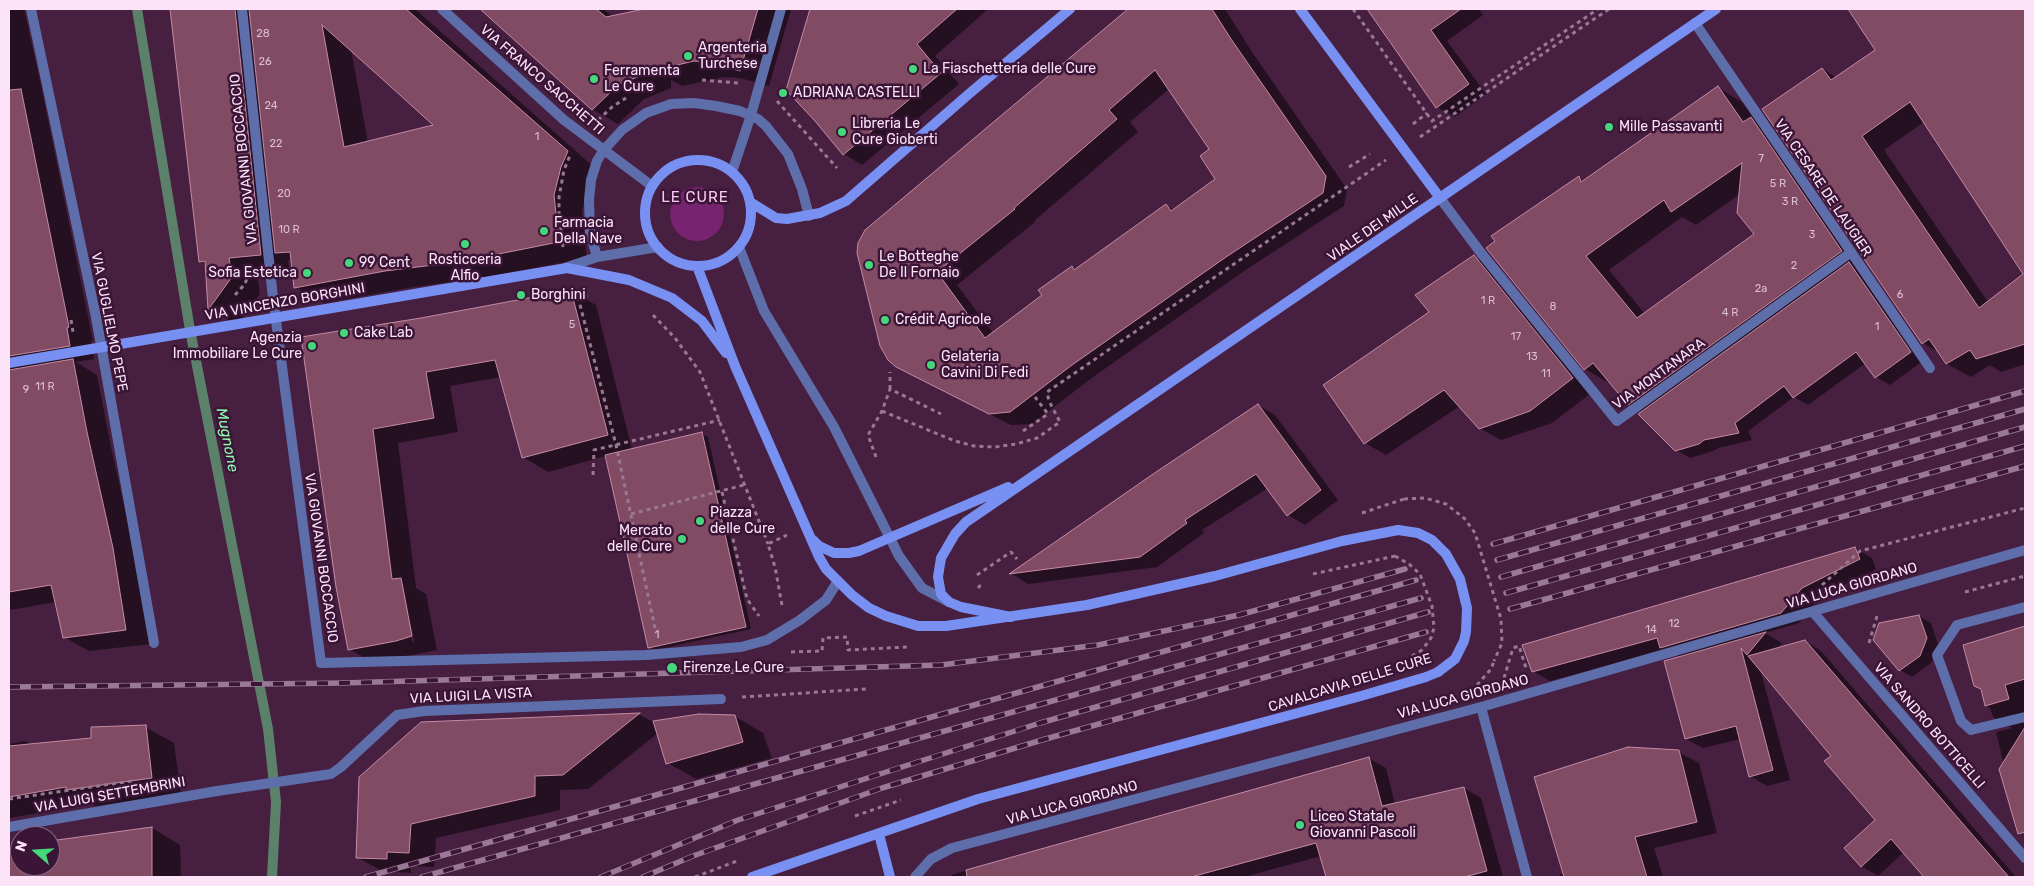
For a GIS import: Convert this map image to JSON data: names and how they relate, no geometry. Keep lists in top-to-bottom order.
{
  "streets": {
    "main road": ["VIALE DEI MILLE", "VIA VINCENZO BORGHINI", "CAVALCAVIA DELLE CURE"],
    "street": [
      "VIA FRANCO SACCHETTI",
      "VIA GIOVANNI BOCCACCIO",
      "VIA CESARE DE LAUGIER",
      "VIA GUGLIELMO PEPE",
      "VIA MONTANARA",
      "VIA LUCA GIORDANO",
      "VIA LUIGI LA VISTA",
      "VIA SANDRO BOTTICELLI",
      "VIA LUIGI SETTEMBRINI"
    ]
  },
  "crossings": [
    ["VIA GIOVANNI BOCCACCIO", "VIA VINCENZO BORGHINI"],
    ["VIA CESARE DE LAUGIER", "VIALE DEI MILLE"],
    ["VIA CESARE DE LAUGIER", "VIA MONTANARA"],
    ["VIALE DEI MILLE", "VIA MONTANARA"],
    ["VIA VINCENZO BORGHINI", "VIA GUGLIELMO PEPE"],
    ["VIA LUCA GIORDANO", "VIA SANDRO BOTTICELLI"],
    ["VIA LUIGI LA VISTA", "VIA LUIGI SETTEMBRINI"]
  ],
  "districts": ["LE CURE"],
  "water": ["Mugnone"],
  "places": [
    "Argenteria Turchese",
    "La Fiaschetteria delle Cure",
    "Ferramenta Le Cure",
    "ADRIANA CASTELLI",
    "Mille Passavanti",
    "Libreria Le Cure Gioberti",
    "Farmacia Della Nave",
    "Rosticceria Alfio",
    "99 Cent",
    "Le Botteghe De Il Fornaio",
    "Sofia Estetica",
    "Borghini",
    "Crédit Agricole",
    "Cake Lab",
    "Agenzia Immobiliare Le Cure",
    "Gelateria Cavini Di Fedi",
    "Piazza delle Cure",
    "Mercato delle Cure",
    "Firenze Le Cure",
    "Liceo Statale Giovanni Pascoli"
  ],
  "house_numbers": [
    "28",
    "26",
    "24",
    "1",
    "22",
    "7",
    "5 R",
    "20",
    "3 R",
    "10 R",
    "3",
    "2",
    "2a",
    "6",
    "1 R",
    "8",
    "4 R",
    "5",
    "1",
    "17",
    "13",
    "11",
    "11 R",
    "9",
    "12",
    "14",
    "1"
  ],
  "north": "left"
}
